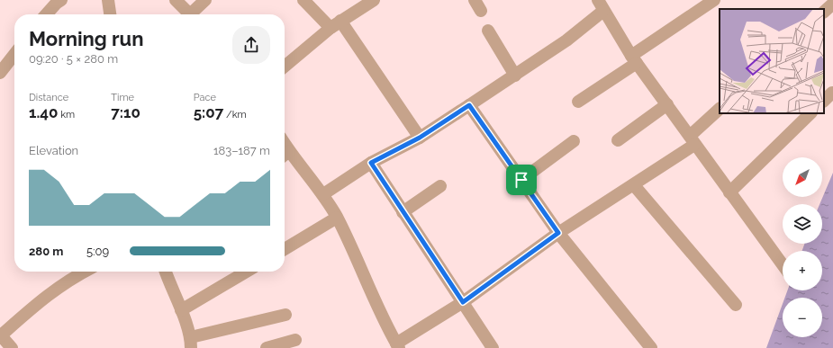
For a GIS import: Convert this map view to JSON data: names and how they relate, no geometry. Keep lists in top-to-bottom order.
{
  "north": "bottom left",
  "page": {
    "heading": ["Morning run", "09:20 · 5 × 280 m"],
    "stats": [
      ["Distance", "1.40 km"],
      ["Time", "7:10"],
      ["Pace", "5:07 /km"]
    ],
    "chart": ["Elevation", "183–187 m"],
    "map_buttons": ["+", "−"],
    "list": [
      {
        "name": "280 m",
        "note": "5:09"
      }
    ]
  }
}
